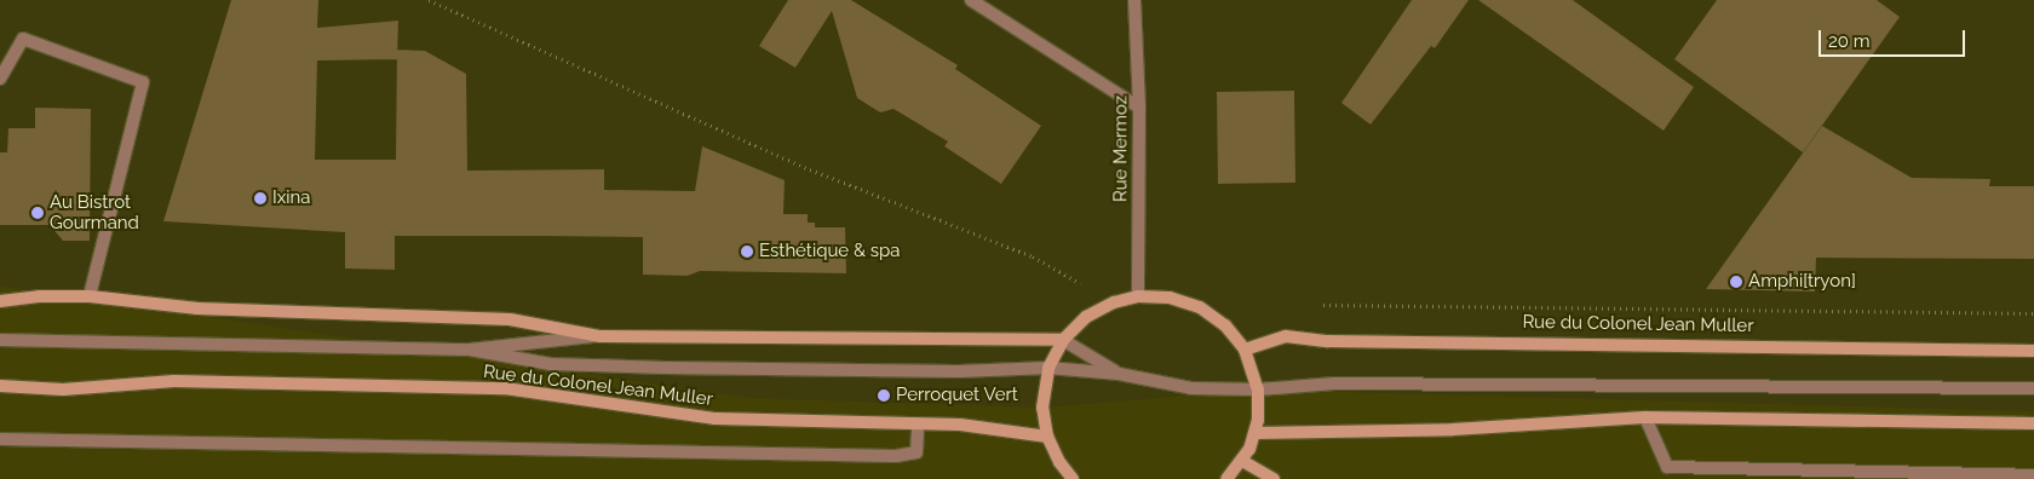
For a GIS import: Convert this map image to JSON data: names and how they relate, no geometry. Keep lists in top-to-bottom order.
{
  "streets": {
    "main road": ["Rue du Colonel Jean Muller"],
    "street": ["Rue Mermoz"]
  },
  "places": [
    "Ixina",
    "Au Bistrot Gourmand",
    "Esthétique & spa",
    "Amphi[tryon]",
    "Perroquet Vert"
  ],
  "scale_bar": "20 m"
}
